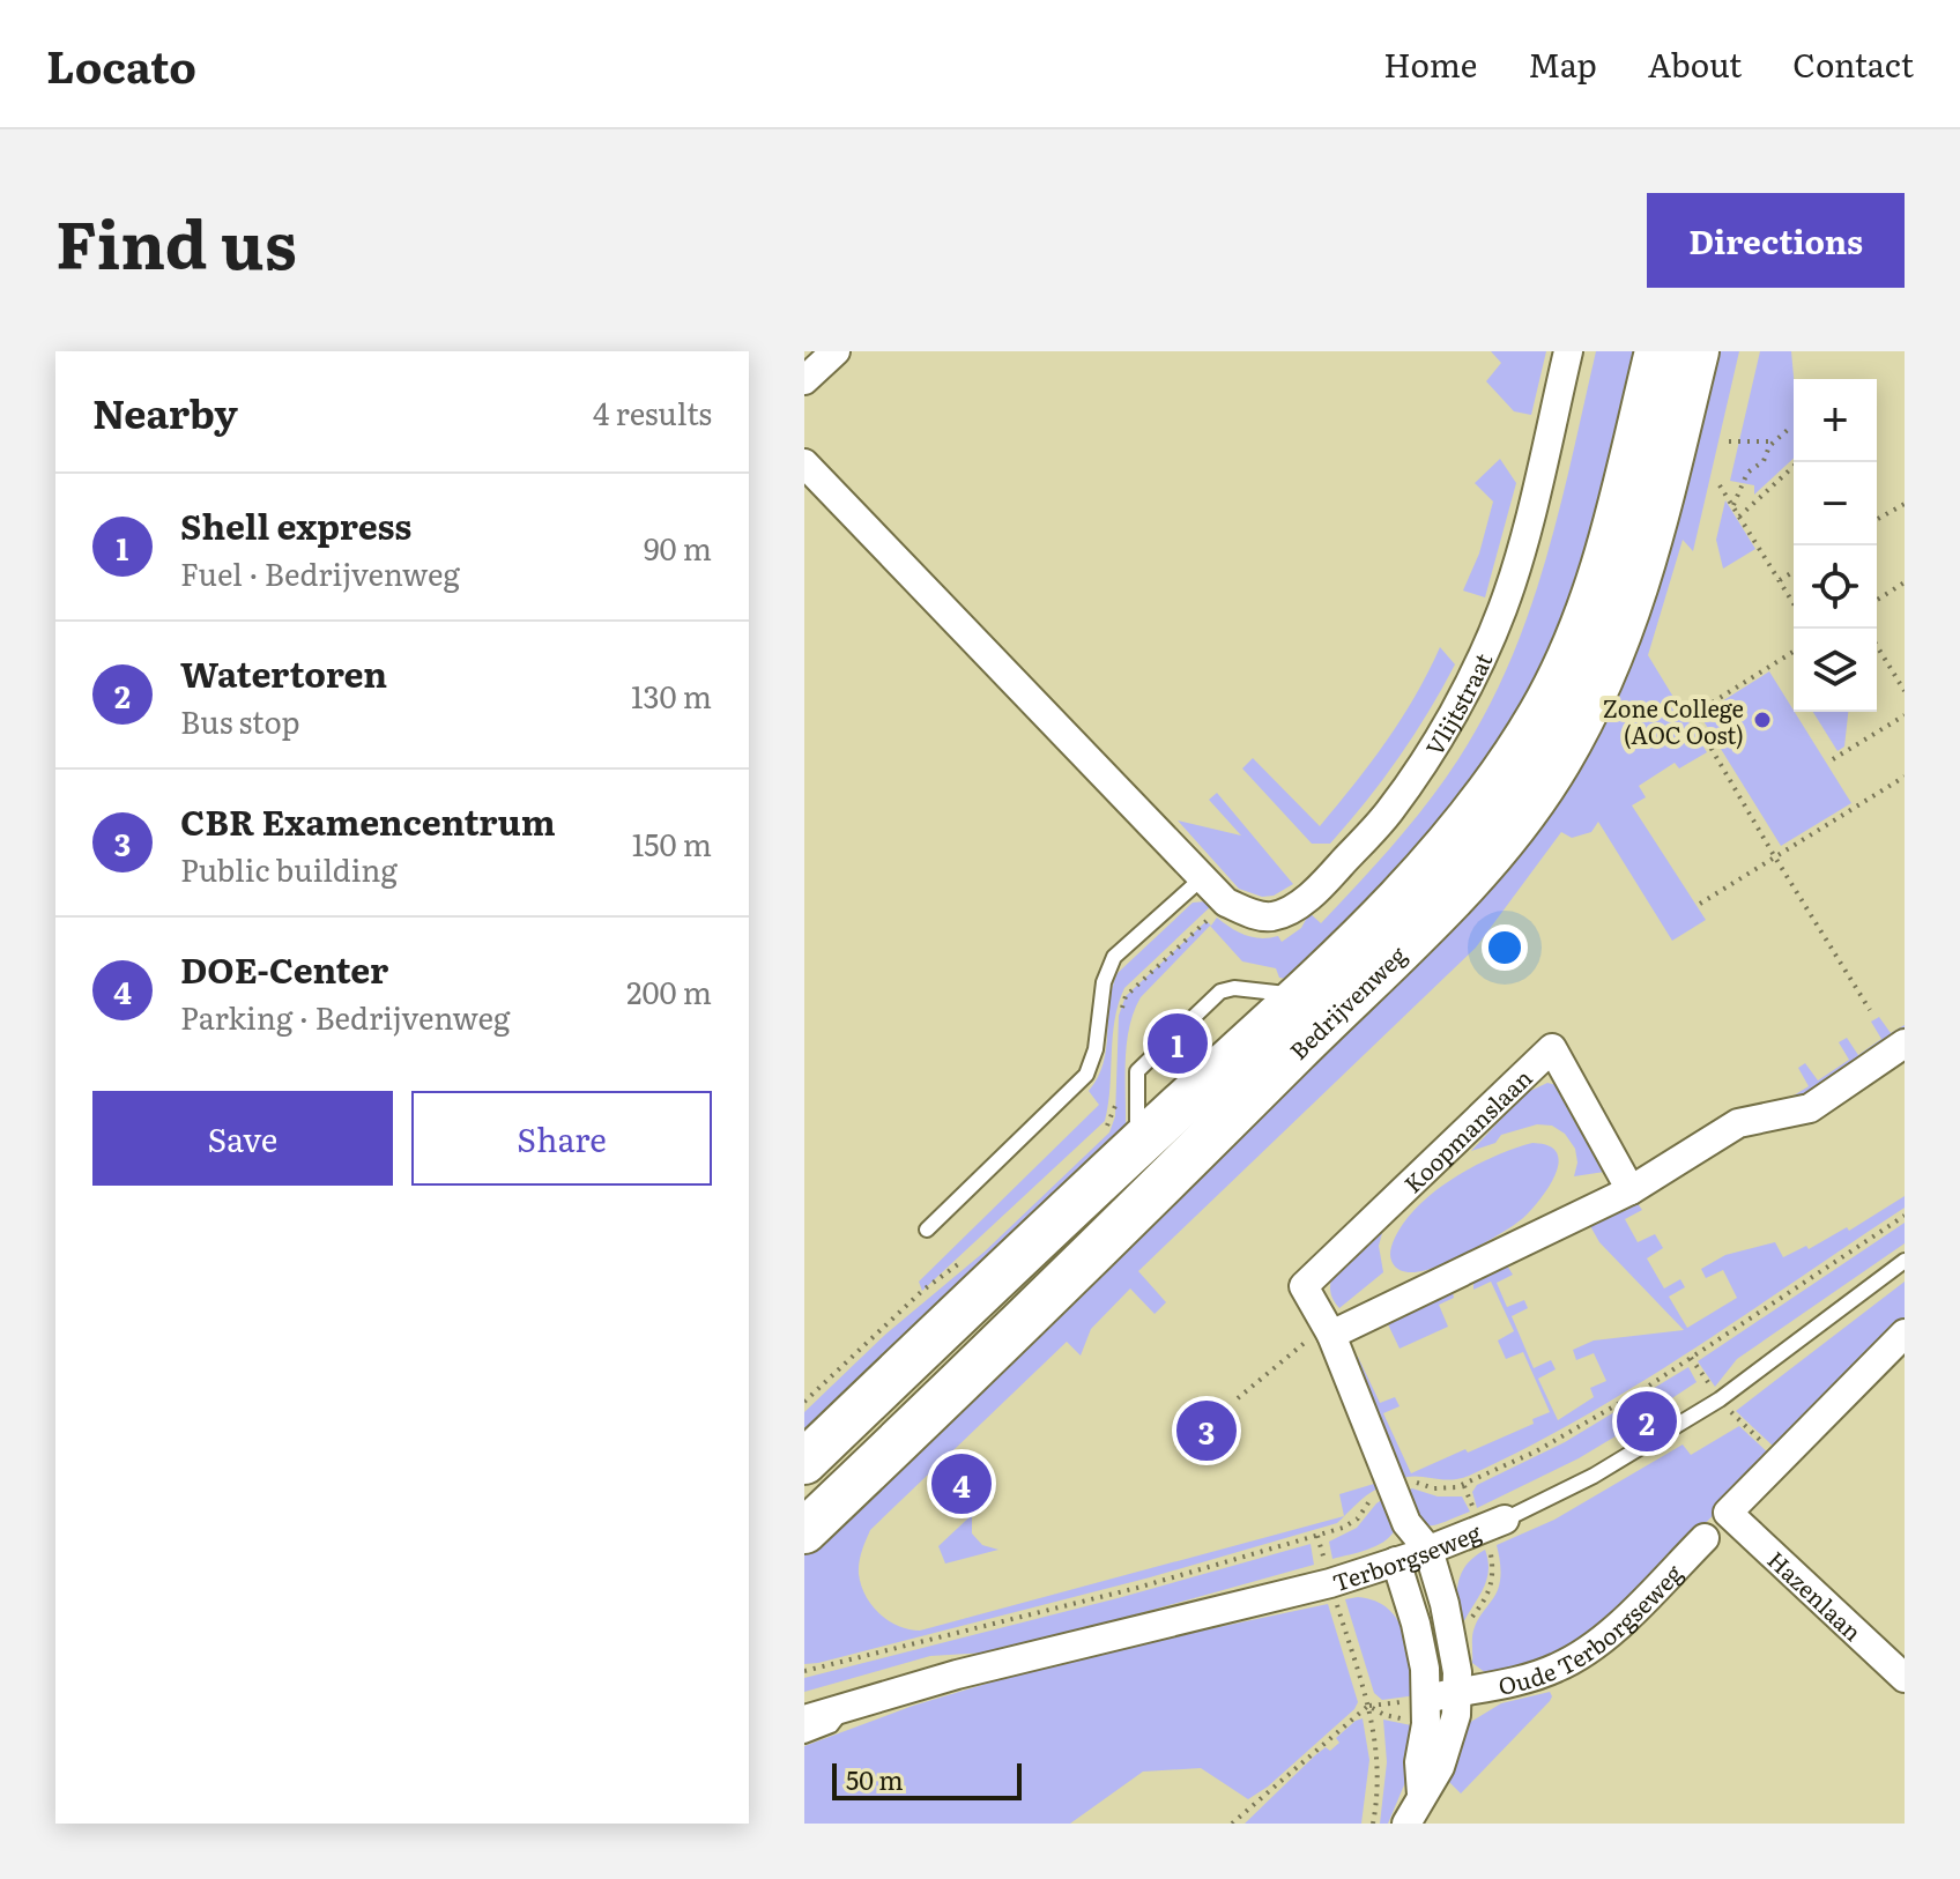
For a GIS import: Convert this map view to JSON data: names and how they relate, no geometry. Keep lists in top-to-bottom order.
{
  "streets": {
    "main road": ["Bedrijvenweg"],
    "street": [
      "Vlijtstraat",
      "Koopmanslaan",
      "Terborgseweg",
      "Hazenlaan",
      "Oude Terborgseweg"
    ]
  },
  "crossings": [
    ["Koopmanslaan", "Terborgseweg"],
    ["Koopmanslaan", "Oude Terborgseweg"],
    ["Terborgseweg", "Oude Terborgseweg"]
  ],
  "places": ["Zone College (AOC Oost)"],
  "scale_bar": "50 m",
  "page": {
    "header": "Locato",
    "nav": [
      "Home",
      "Map",
      "About",
      "Contact"
    ],
    "title": "Find us",
    "buttons": [
      "Directions",
      ["Save", "Share"]
    ],
    "heading": ["Nearby", "4 results"],
    "map_buttons": ["+", "−"],
    "list": [
      {
        "mark": "1",
        "name": "Shell express",
        "note": "Fuel · Bedrijvenweg",
        "value": "90 m"
      },
      {
        "mark": "2",
        "name": "Watertoren",
        "note": "Bus stop",
        "value": "130 m"
      },
      {
        "mark": "3",
        "name": "CBR Examencentrum",
        "note": "Public building",
        "value": "150 m"
      },
      {
        "mark": "4",
        "name": "DOE-Center",
        "note": "Parking · Bedrijvenweg",
        "value": "200 m"
      }
    ],
    "pins": [
      "1",
      "2",
      "3",
      "4"
    ],
    "scale": "50 m"
  }
}
